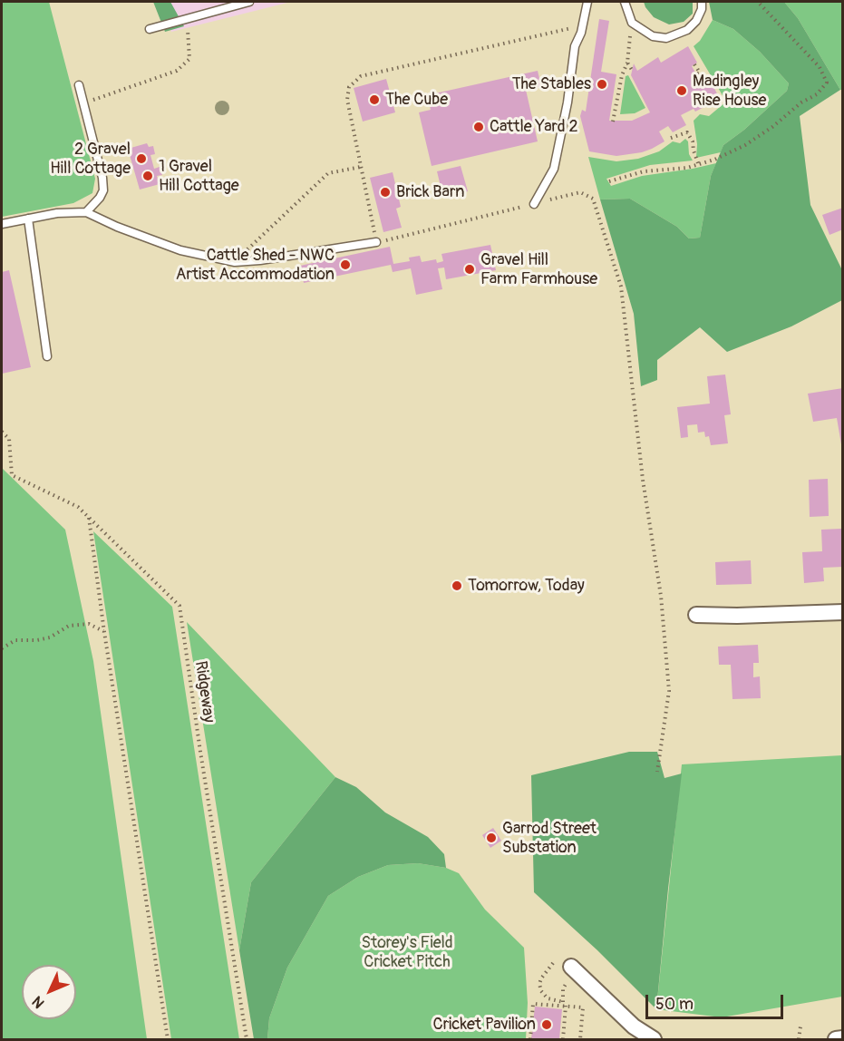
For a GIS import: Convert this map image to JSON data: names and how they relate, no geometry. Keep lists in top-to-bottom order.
{
  "streets": {
    "path": ["Ridgeway"]
  },
  "parks": ["Storey's Field Cricket Pitch"],
  "places": [
    "The Stables",
    "Madingley Rise House",
    "The Cube",
    "Cattle Yard 2",
    "2 Gravel Hill Cottage",
    "1 Gravel Hill Cottage",
    "Brick Barn",
    "Cattle Shed - NWC Artist Accommodation",
    "Gravel Hill Farm Farmhouse",
    "Tomorrow, Today",
    "Garrod Street Substation",
    "Cricket Pavilion"
  ],
  "scale_bar": "50 m",
  "north": "bottom left"
}
